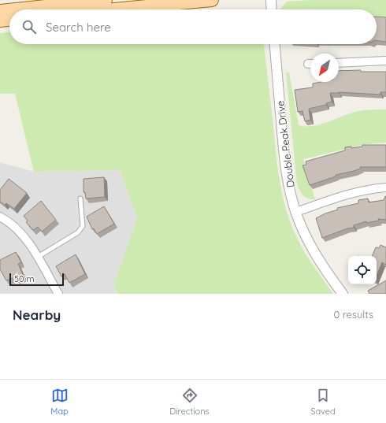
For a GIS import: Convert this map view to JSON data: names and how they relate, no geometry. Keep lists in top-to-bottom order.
{
  "streets": {
    "street": ["Double Peak Drive"]
  },
  "scale_bar": "50 m",
  "north": "bottom left",
  "page": {
    "search": "Search here",
    "scale": "50 m",
    "heading": ["Nearby", "0 results"],
    "nav": ["Map", "Directions", "Saved"]
  }
}
